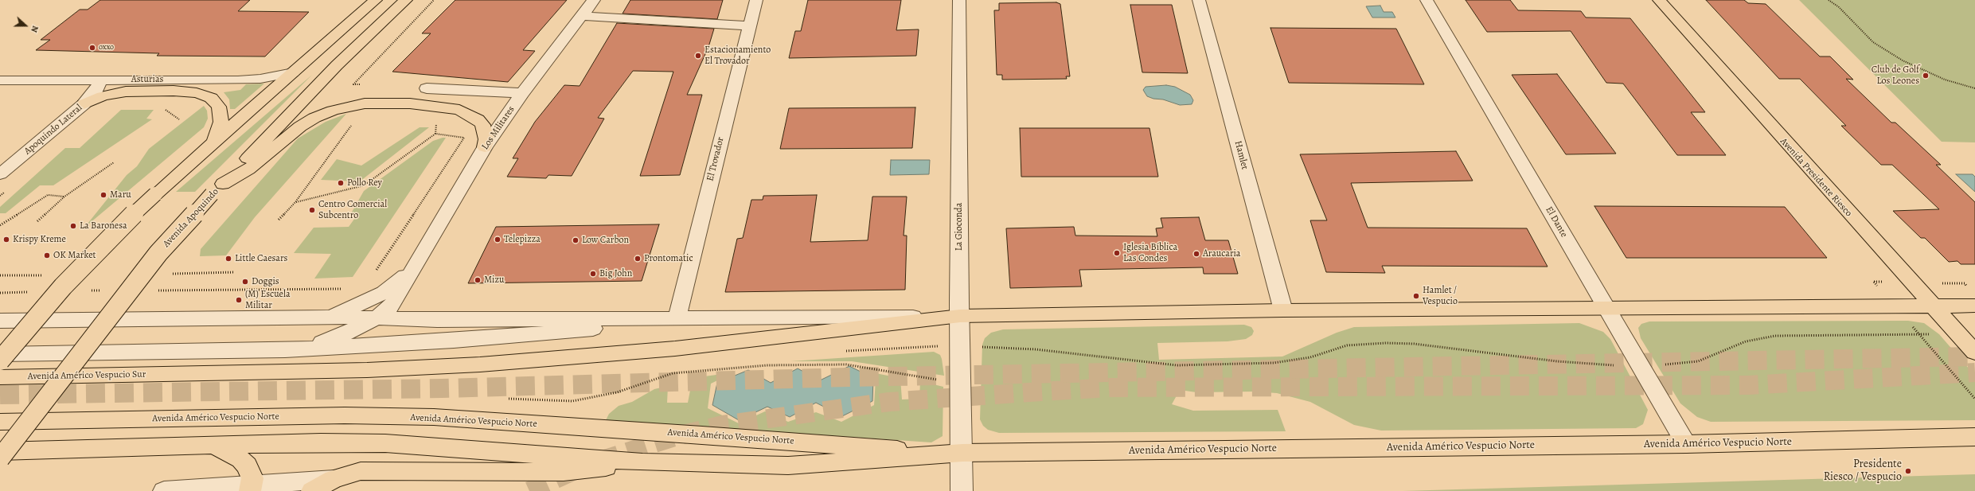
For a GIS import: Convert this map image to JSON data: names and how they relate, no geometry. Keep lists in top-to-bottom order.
{
  "streets": {
    "main road": [
      "Avenida Presidente Riesco",
      "Avenida Apoquindo",
      "Avenida Américo Vespucio Sur",
      "Avenida Américo Vespucio Norte"
    ],
    "street": [
      "Asturias",
      "Los Militares",
      "Apoquindo Lateral",
      "Hamlet",
      "El Trovador",
      "El Dante",
      "La Gioconda"
    ]
  },
  "crossings": [
    ["Asturias", "Apoquindo Lateral"],
    ["El Dante", "Avenida Américo Vespucio Norte"],
    ["La Gioconda", "Avenida Américo Vespucio Sur"],
    ["La Gioconda", "Avenida Américo Vespucio Norte"]
  ],
  "places": [
    "oxxo",
    "Estacionamiento El Trovador",
    "Club de Golf Los Leones",
    "Pollo Rey",
    "Maru",
    "Centro Comercial Subcentro",
    "La Baronesa",
    "Krispy Kreme",
    "Telepizza",
    "Low Carbon",
    "Iglesia Bíblica Las Condes",
    "Araucaria",
    "OK Market",
    "Little Caesars",
    "Prontomatic",
    "Big John",
    "Mizu",
    "Doggis",
    "Hamlet / Vespucio",
    "(M) Escuela Militar",
    "Presidente Riesco / Vespucio"
  ],
  "north": "right"
}
